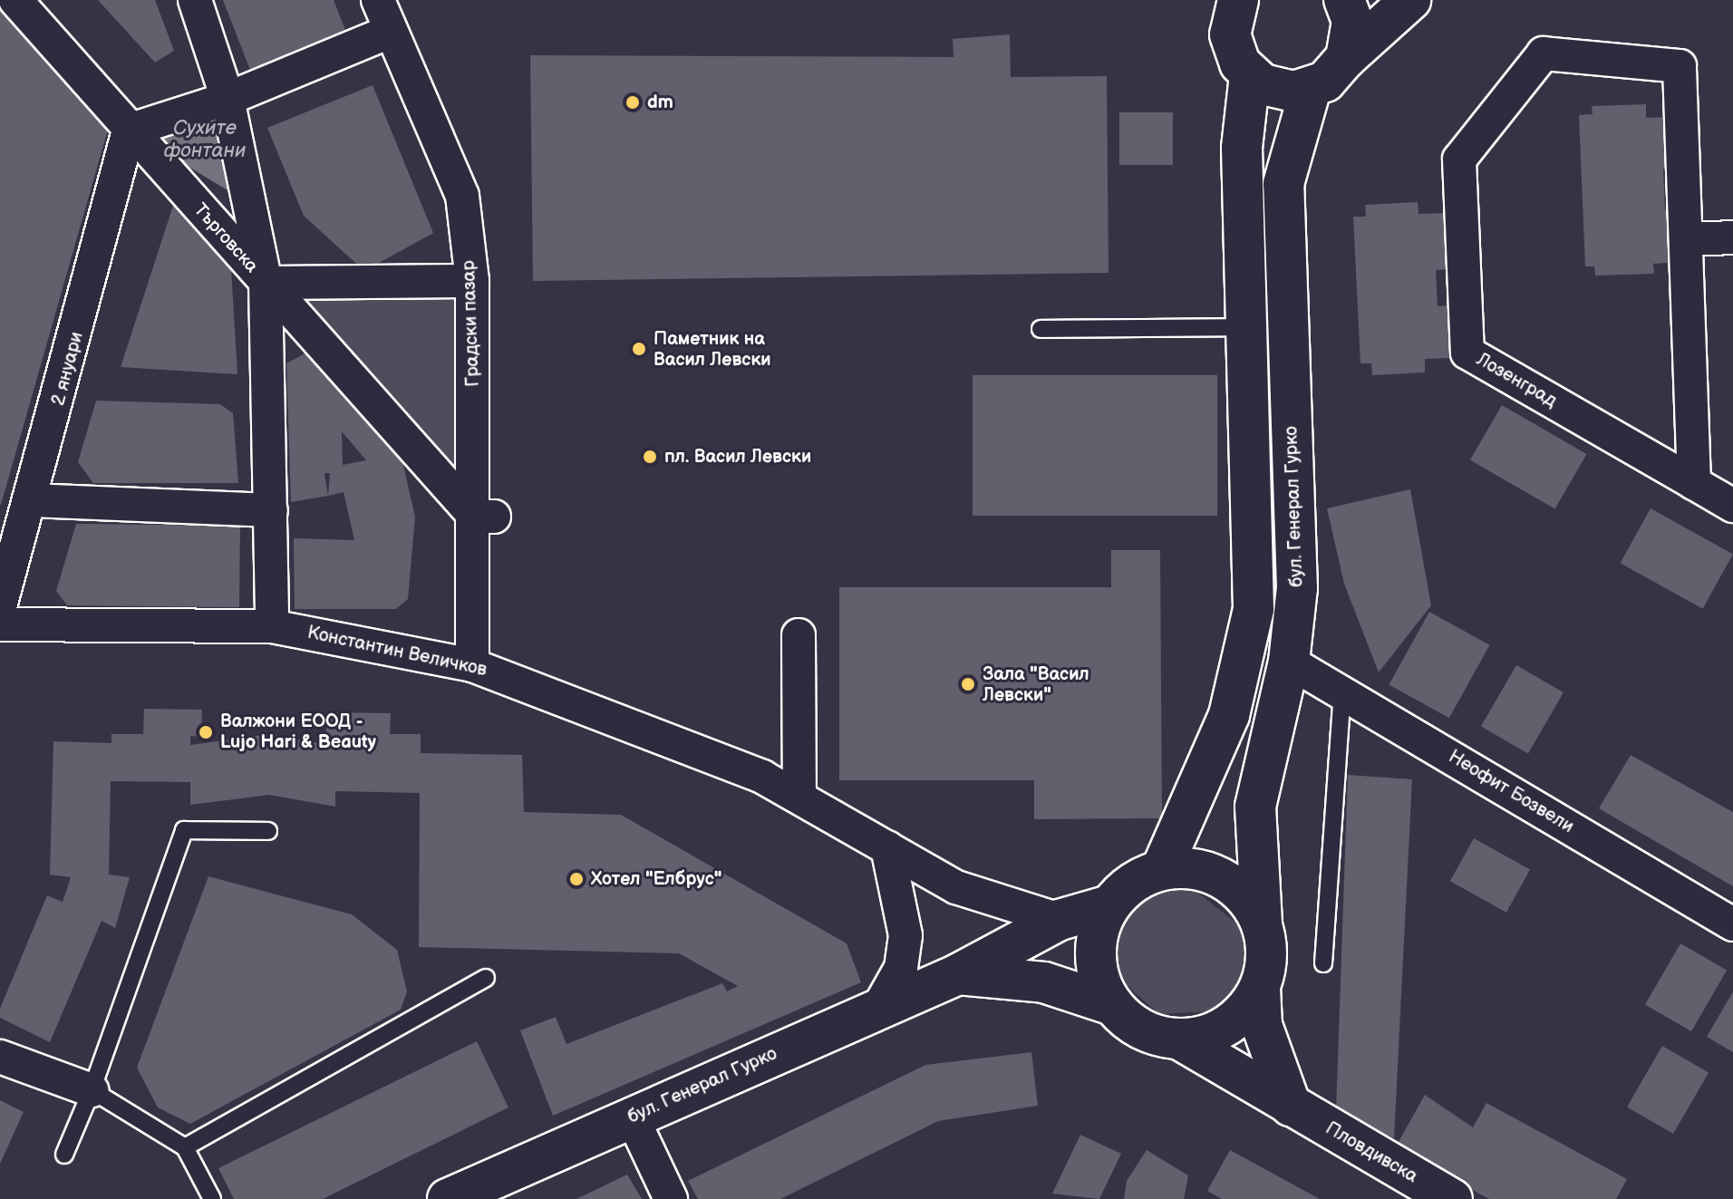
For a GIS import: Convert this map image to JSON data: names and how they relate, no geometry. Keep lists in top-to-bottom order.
{
  "streets": {
    "street": [
      "Търговска",
      "Градски пазар",
      "2 януари",
      "Лозенград",
      "бул. Генерал Гурко",
      "Константин Величков",
      "Неофит Бозвели",
      "Пловдивска"
    ]
  },
  "crossings": [
    ["Търговска", "2 януари"],
    ["Търговска", "Константин Величков"],
    ["Градски пазар", "Константин Величков"],
    ["бул. Генерал Гурко", "Константин Величков"],
    ["бул. Генерал Гурко", "Неофит Бозвели"],
    ["бул. Генерал Гурко", "Пловдивска"]
  ],
  "water": ["Сухите фонтани"],
  "places": [
    "dm",
    "Паметник на Васил Левски",
    "пл. Васил Левски",
    "Зала \"Васил Левски\"",
    "Валжони ЕООД - Lujo Hari & Beauty",
    "Хотел \"Елбрус\""
  ]
}
